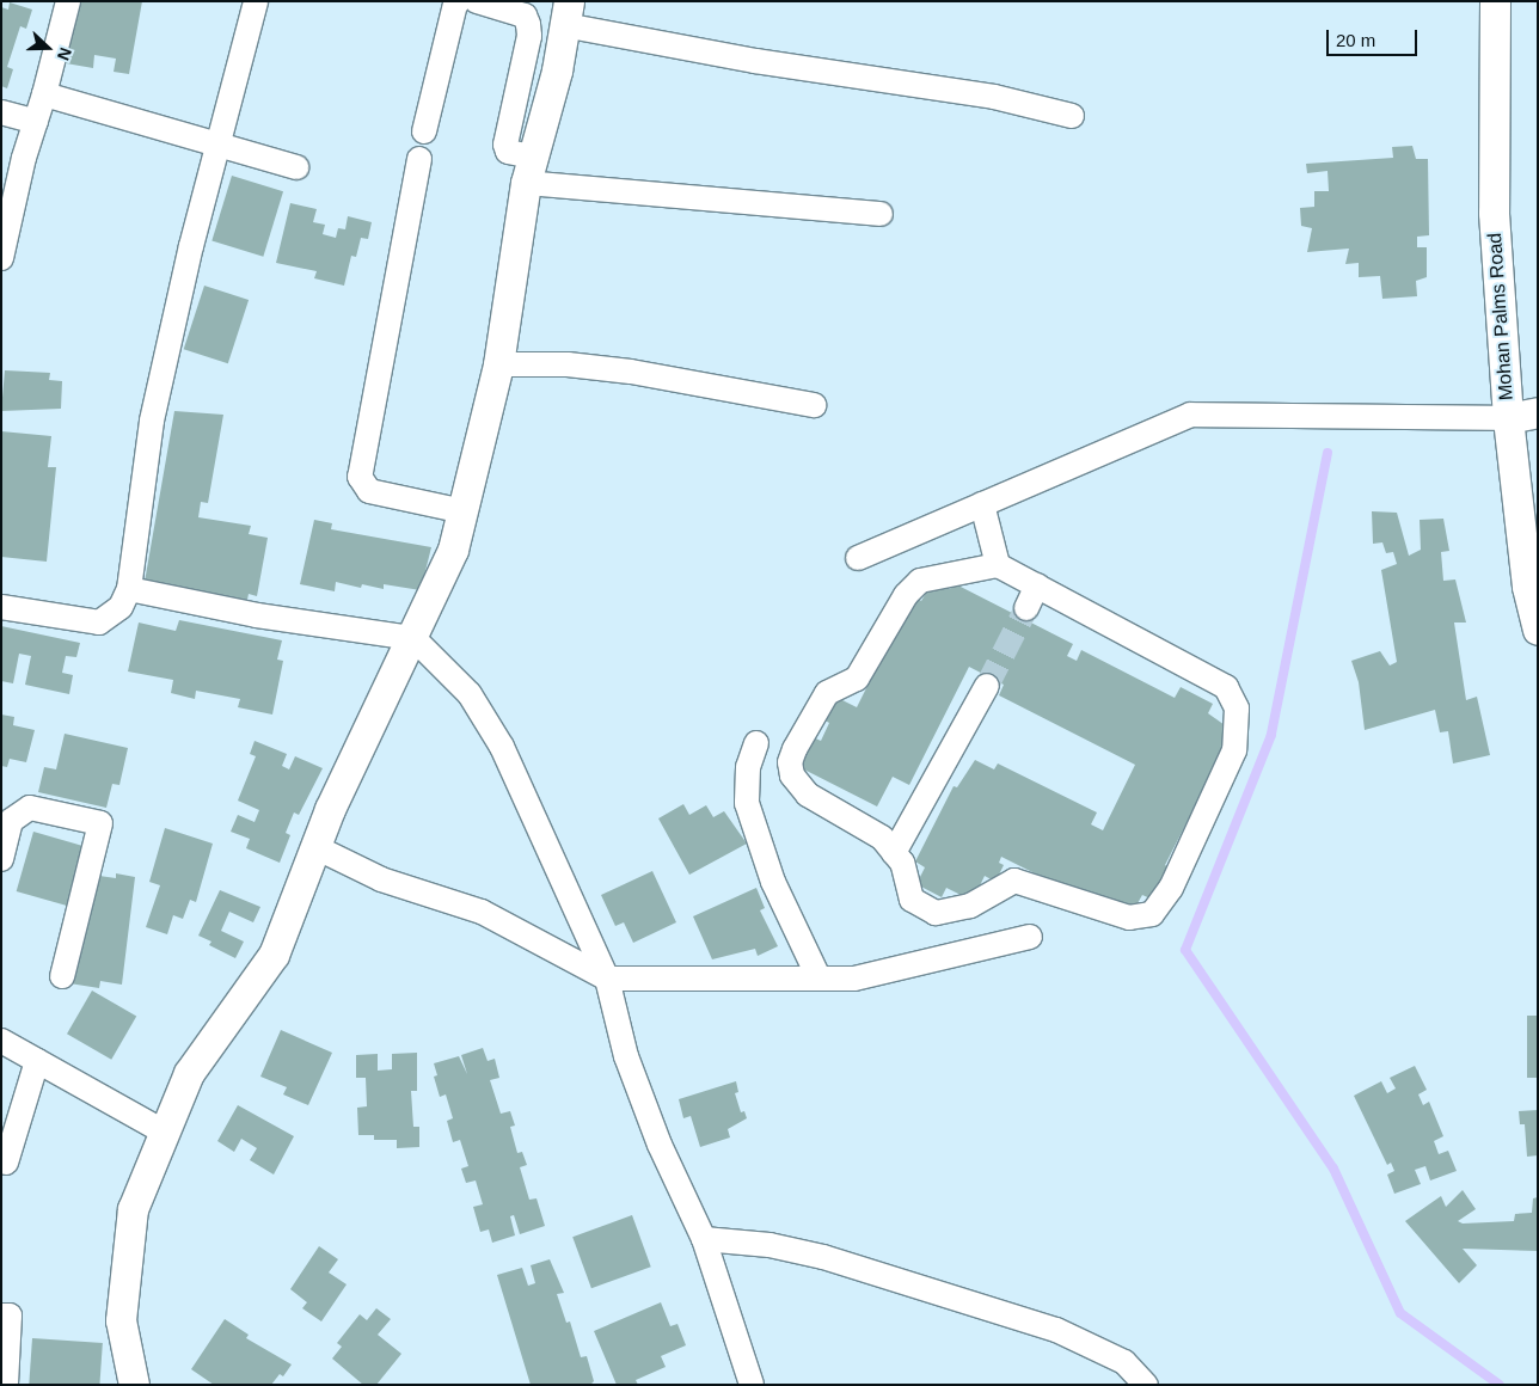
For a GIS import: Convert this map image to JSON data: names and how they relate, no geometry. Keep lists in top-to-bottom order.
{
  "streets": {
    "street": ["Mohan Palms Road"]
  },
  "scale_bar": "20 m",
  "north": "right"
}
